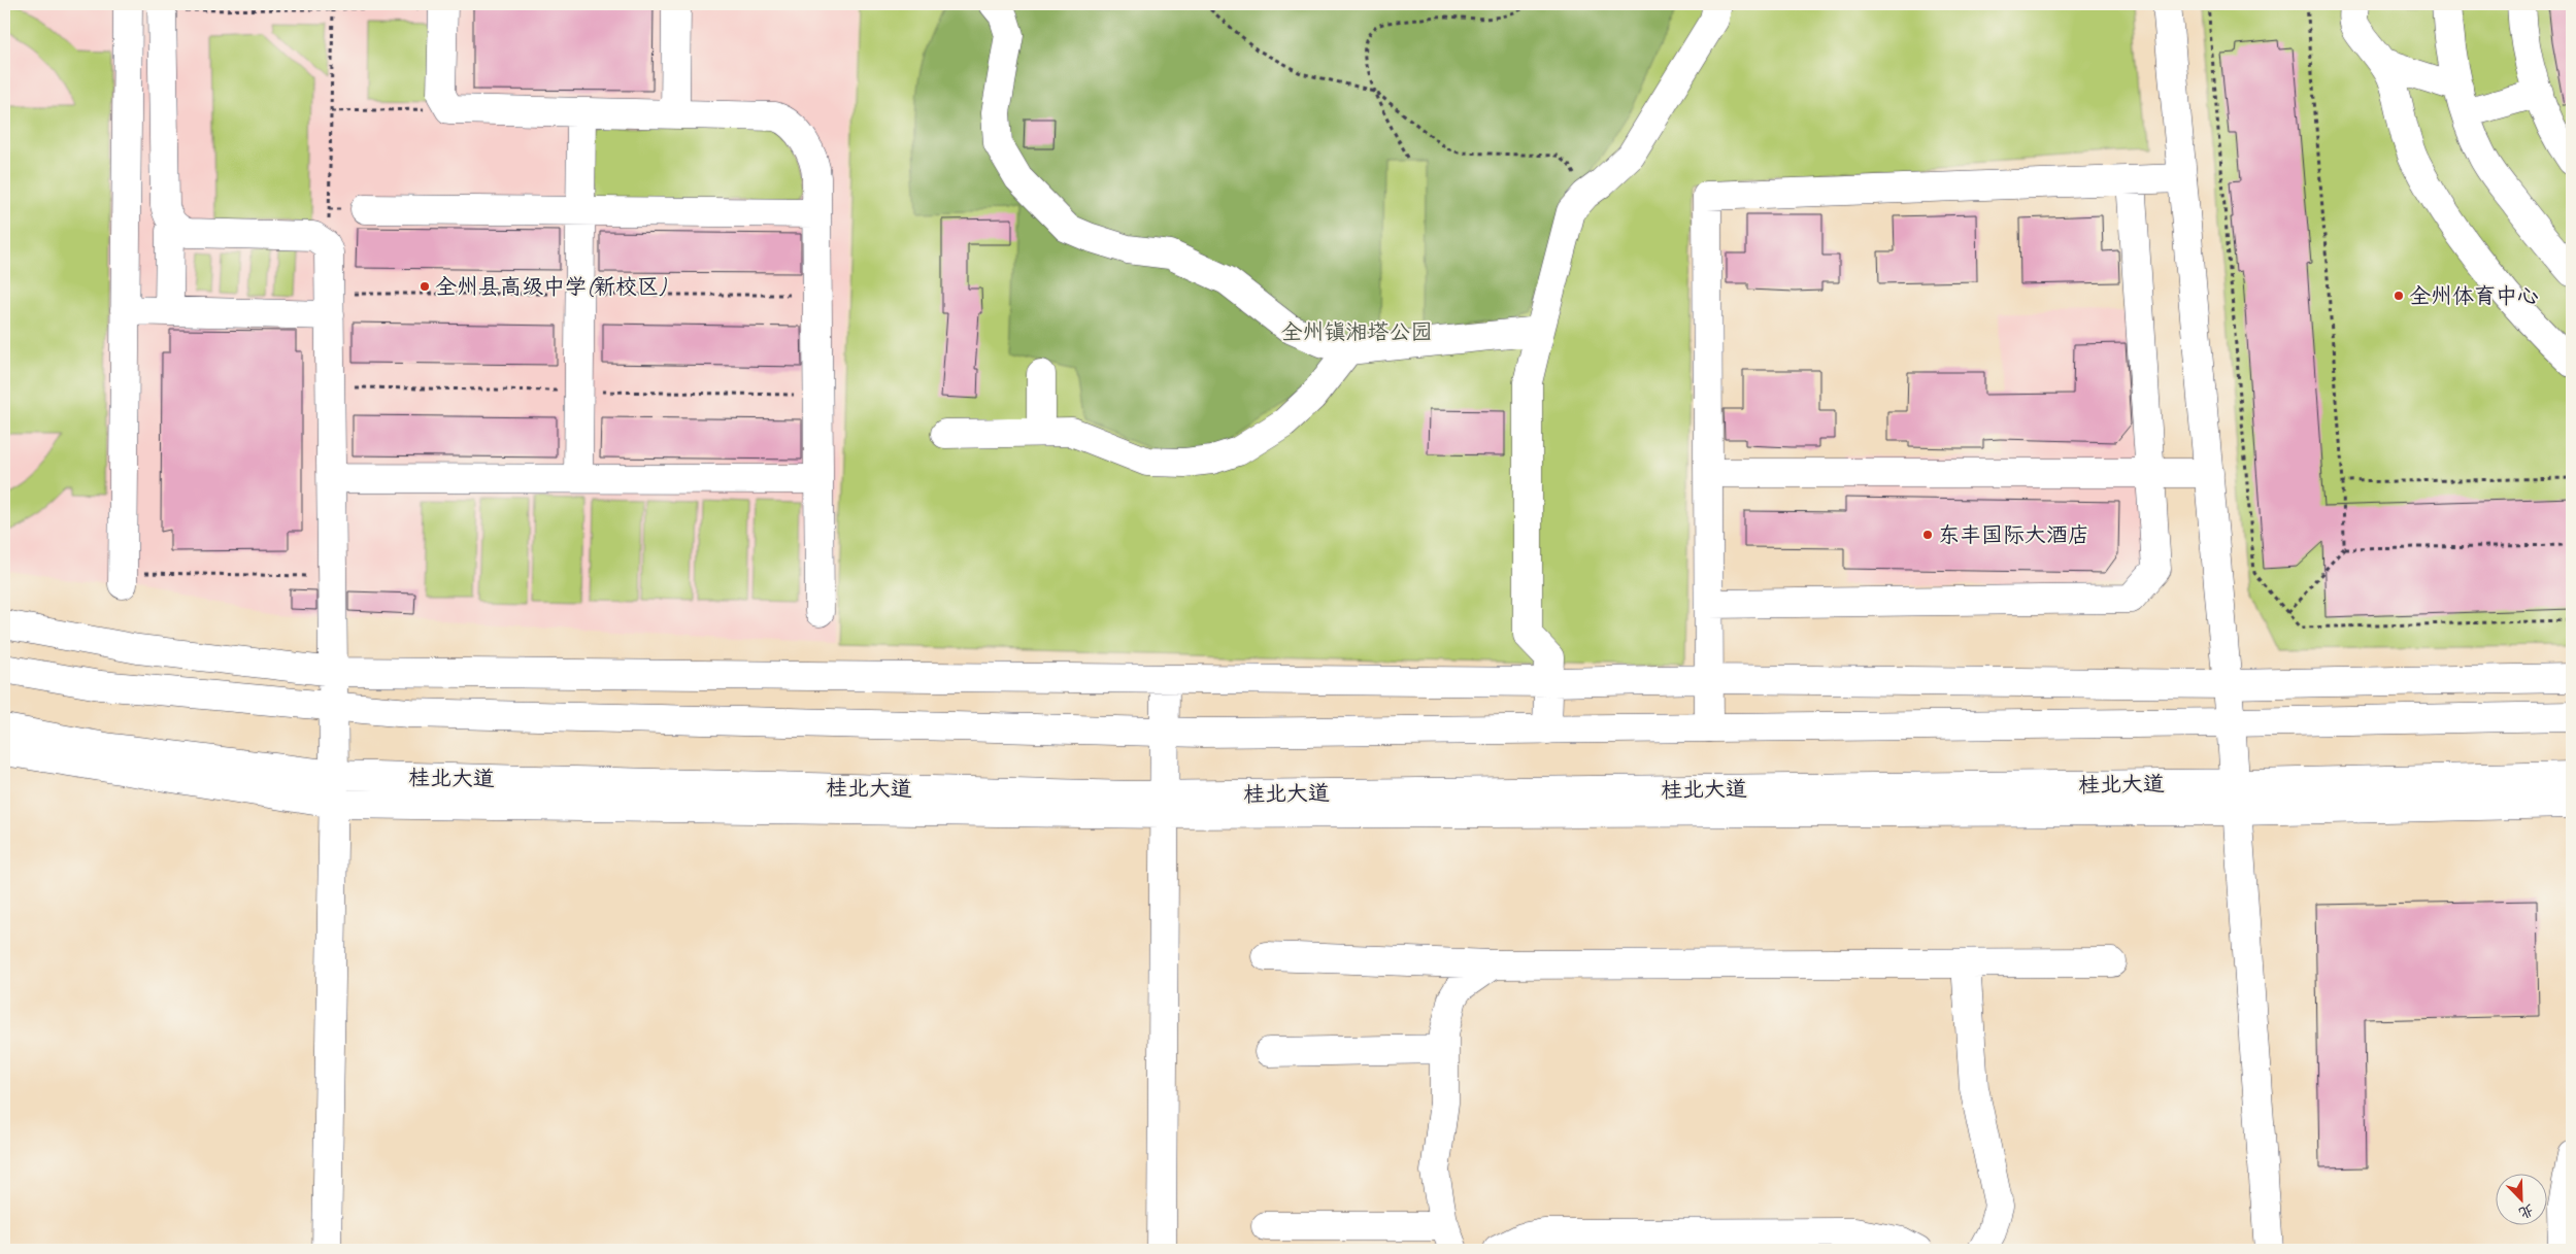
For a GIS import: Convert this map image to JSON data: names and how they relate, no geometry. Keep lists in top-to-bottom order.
{
  "streets": {
    "main road": ["桂北大道"]
  },
  "parks": ["全州镇湘塔公园"],
  "places": ["全州县高级中学(新校区)", "全州体育中心", "东丰国际大酒店"],
  "north": "bottom right"
}
